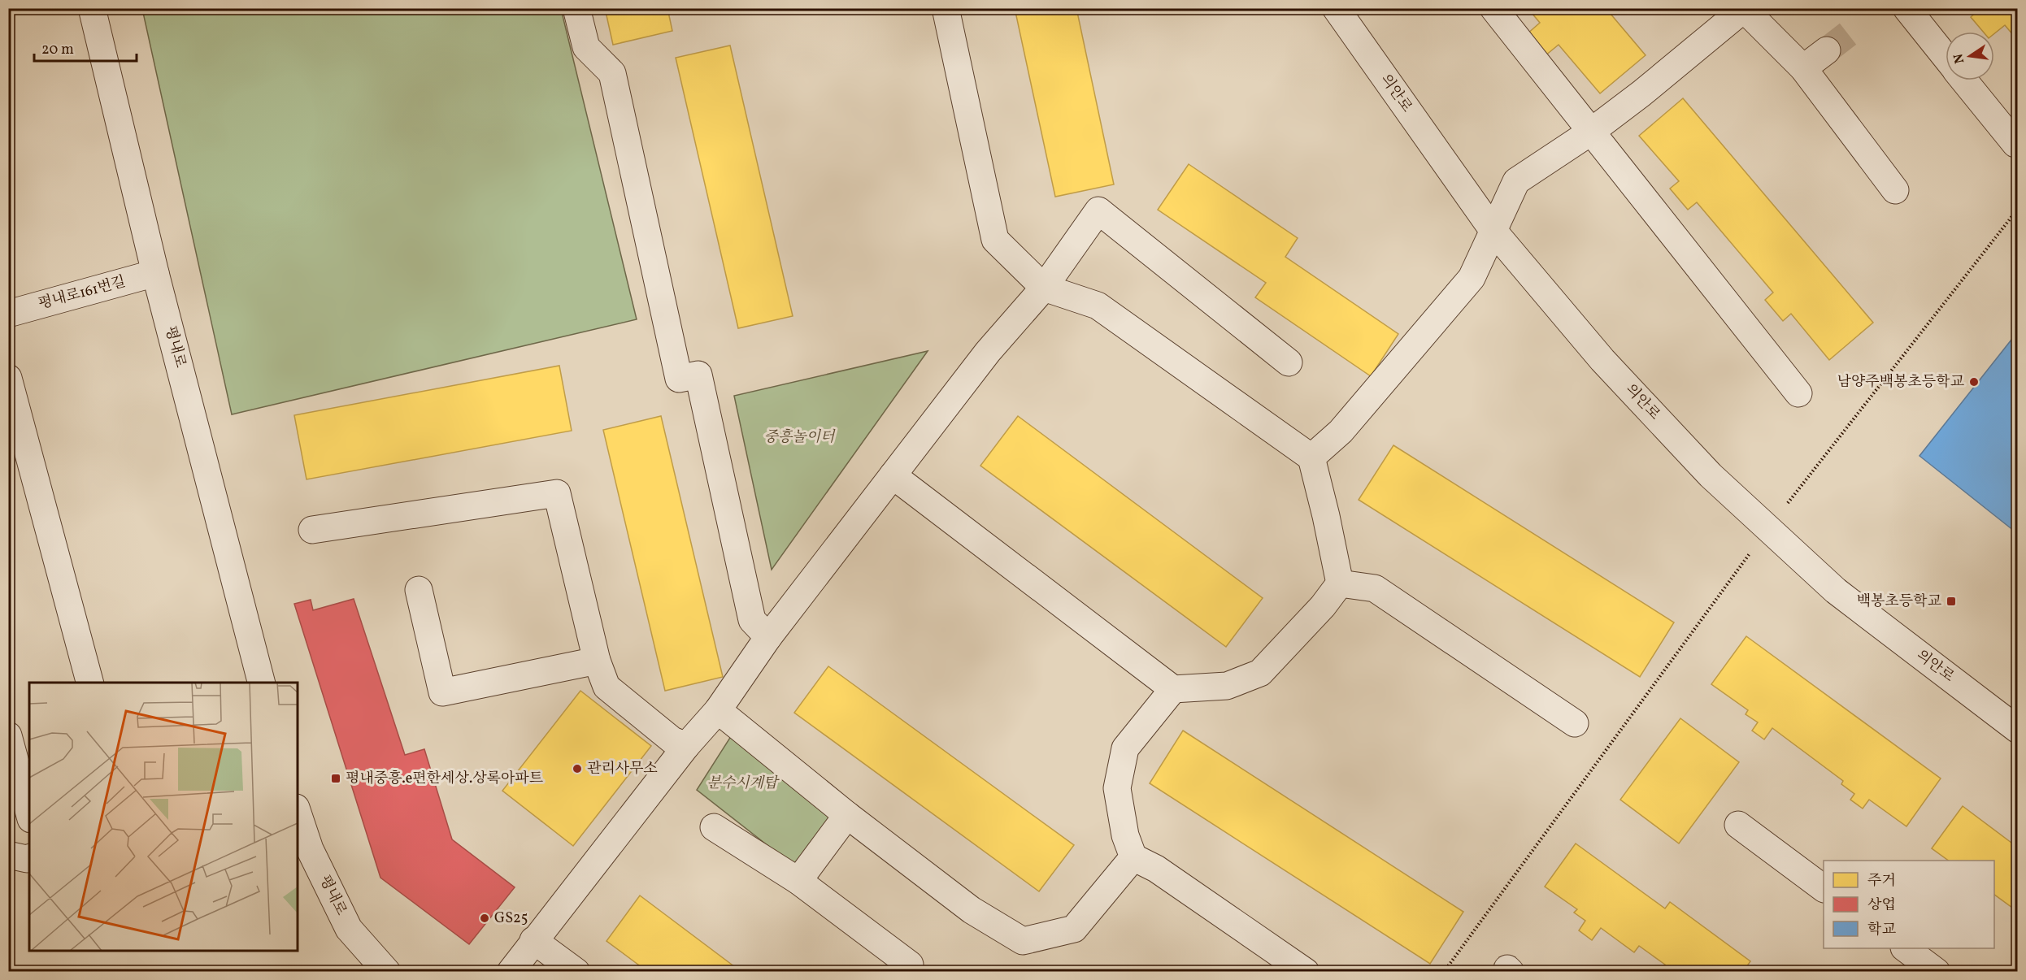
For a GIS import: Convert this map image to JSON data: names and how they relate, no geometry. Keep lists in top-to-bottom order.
{
  "streets": {
    "street": ["의안로", "평내로161번길", "평내로"]
  },
  "crossings": [
    ["평내로161번길", "평내로"]
  ],
  "parks": ["중흥놀이터", "분수시계탑"],
  "places": {
    "other": ["남양주백봉초등학교", "관리사무소", "GS25"],
    "transit": ["백봉초등학교", "평내중흥.e편한세상.상록아파트"]
  },
  "legend": ["주거", "상업", "학교"],
  "scale_bar": "20 m",
  "north": "left"
}
